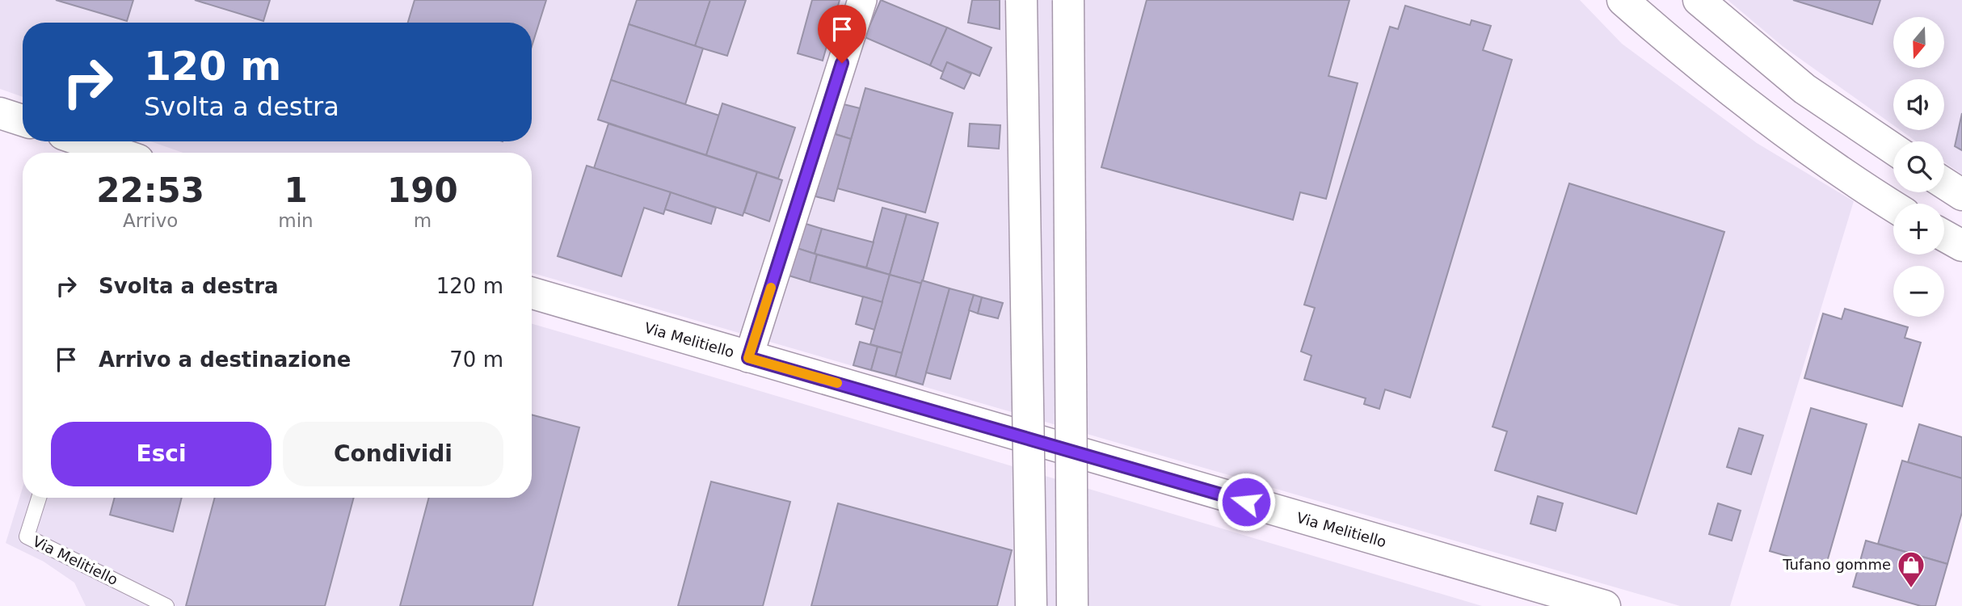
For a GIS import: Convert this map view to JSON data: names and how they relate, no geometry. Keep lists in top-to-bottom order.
{
  "streets": {
    "main road": ["Via Melitiello"]
  },
  "places": {
    "shop": ["Tufano gomme"]
  },
  "north": "bottom",
  "page": {
    "map_buttons": ["+", "−"],
    "turn": ["120 m", "Svolta a destra"],
    "eta": [
      "22:53",
      "Arrivo",
      "1",
      "min",
      "190",
      "m"
    ],
    "list": [
      {
        "name": "Svolta a destra",
        "value": "120 m"
      },
      {
        "name": "Arrivo a destinazione",
        "value": "70 m"
      }
    ],
    "buttons": ["Esci", "Condividi"]
  }
}
